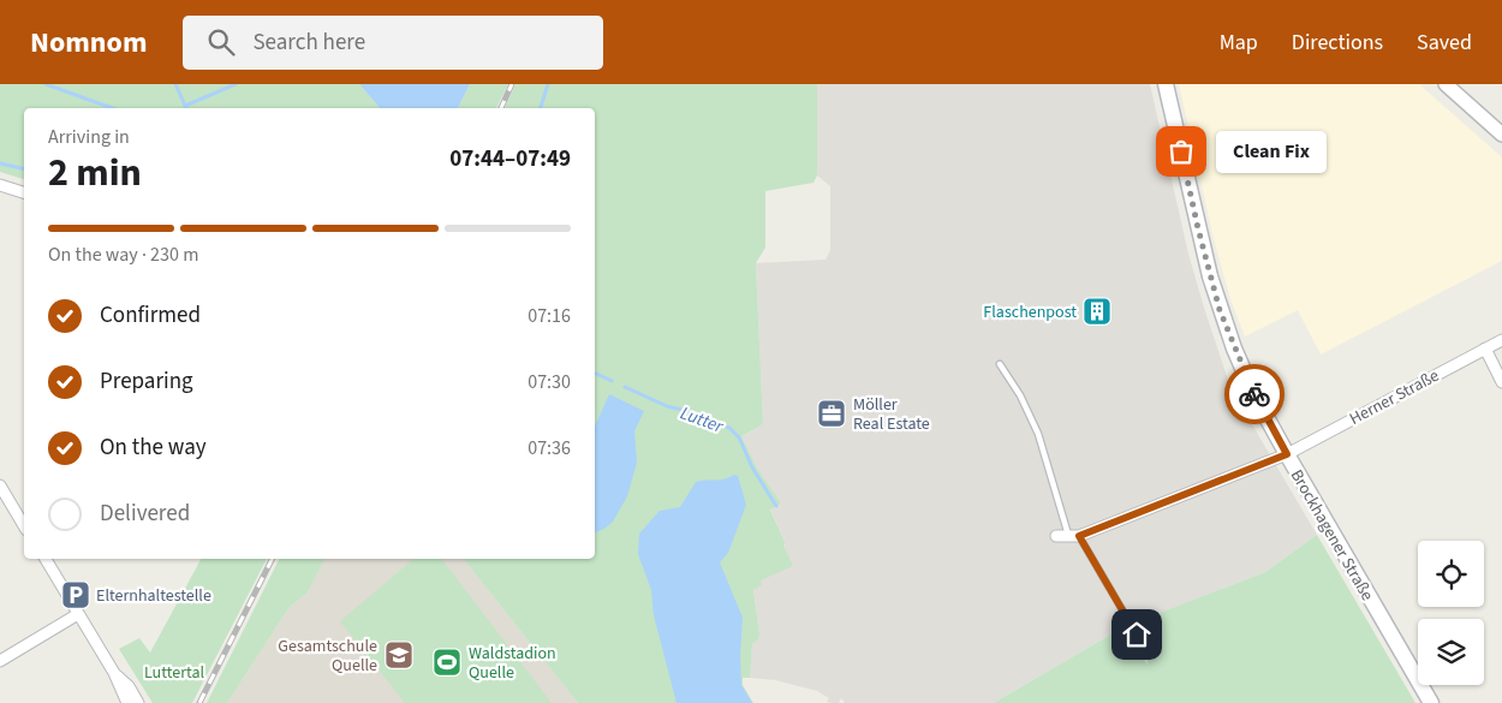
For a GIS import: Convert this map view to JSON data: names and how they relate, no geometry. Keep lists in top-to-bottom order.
{
  "streets": {
    "main road": ["Brockhagener Straße"],
    "street": ["Herner Straße"]
  },
  "crossings": [
    ["Herner Straße", "Brockhagener Straße"]
  ],
  "water": ["Lutter"],
  "parks": ["Luttertal"],
  "places": {
    "other": ["Clean Fix"],
    "building": ["Flaschenpost"],
    "office": ["Möller Real Estate"],
    "parking": ["Elternhaltestelle"],
    "school or university": ["Gesamtschule Quelle"],
    "sports": ["Waldstadion Quelle"]
  },
  "page": {
    "header": "Nomnom",
    "search": "Search here",
    "nav": ["Map", "Directions", "Saved"],
    "heading": ["2 min", "Arriving in", "07:44–07:49"],
    "bubble": "Clean Fix",
    "bar": "On the way · 230 m",
    "list": [
      ["Confirmed", "07:16"],
      ["Preparing", "07:30"],
      ["On the way", "07:36"],
      "Delivered"
    ]
  }
}
